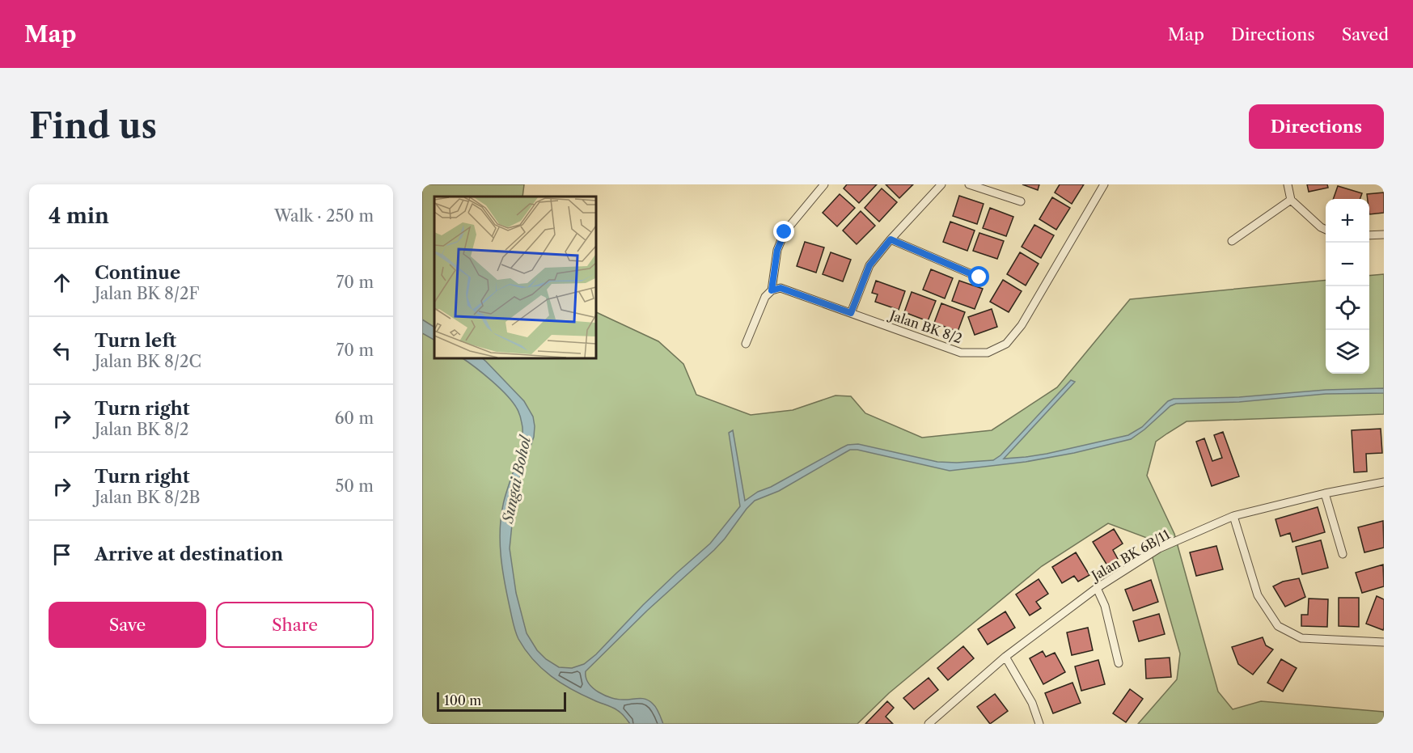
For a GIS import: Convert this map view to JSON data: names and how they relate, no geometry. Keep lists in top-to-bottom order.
{
  "streets": {
    "street": ["Jalan BK 8/2", "Jalan BK 6B/11"]
  },
  "water": ["Sungai Bohol"],
  "scale_bar": "100 m",
  "page": {
    "header": "Map",
    "nav": ["Map", "Directions", "Saved"],
    "buttons": [
      "Directions",
      ["Save", "Share"]
    ],
    "title": "Find us",
    "heading": ["4 min", "Walk · 250 m"],
    "map_buttons": ["+", "−"],
    "list": [
      ["Continue", "Jalan BK 8/2F", "70 m"],
      ["Turn left", "Jalan BK 8/2C", "70 m"],
      ["Turn right", "Jalan BK 8/2", "60 m"],
      ["Turn right", "Jalan BK 8/2B", "50 m"],
      "Arrive at destination"
    ],
    "scale": "100 m"
  }
}
